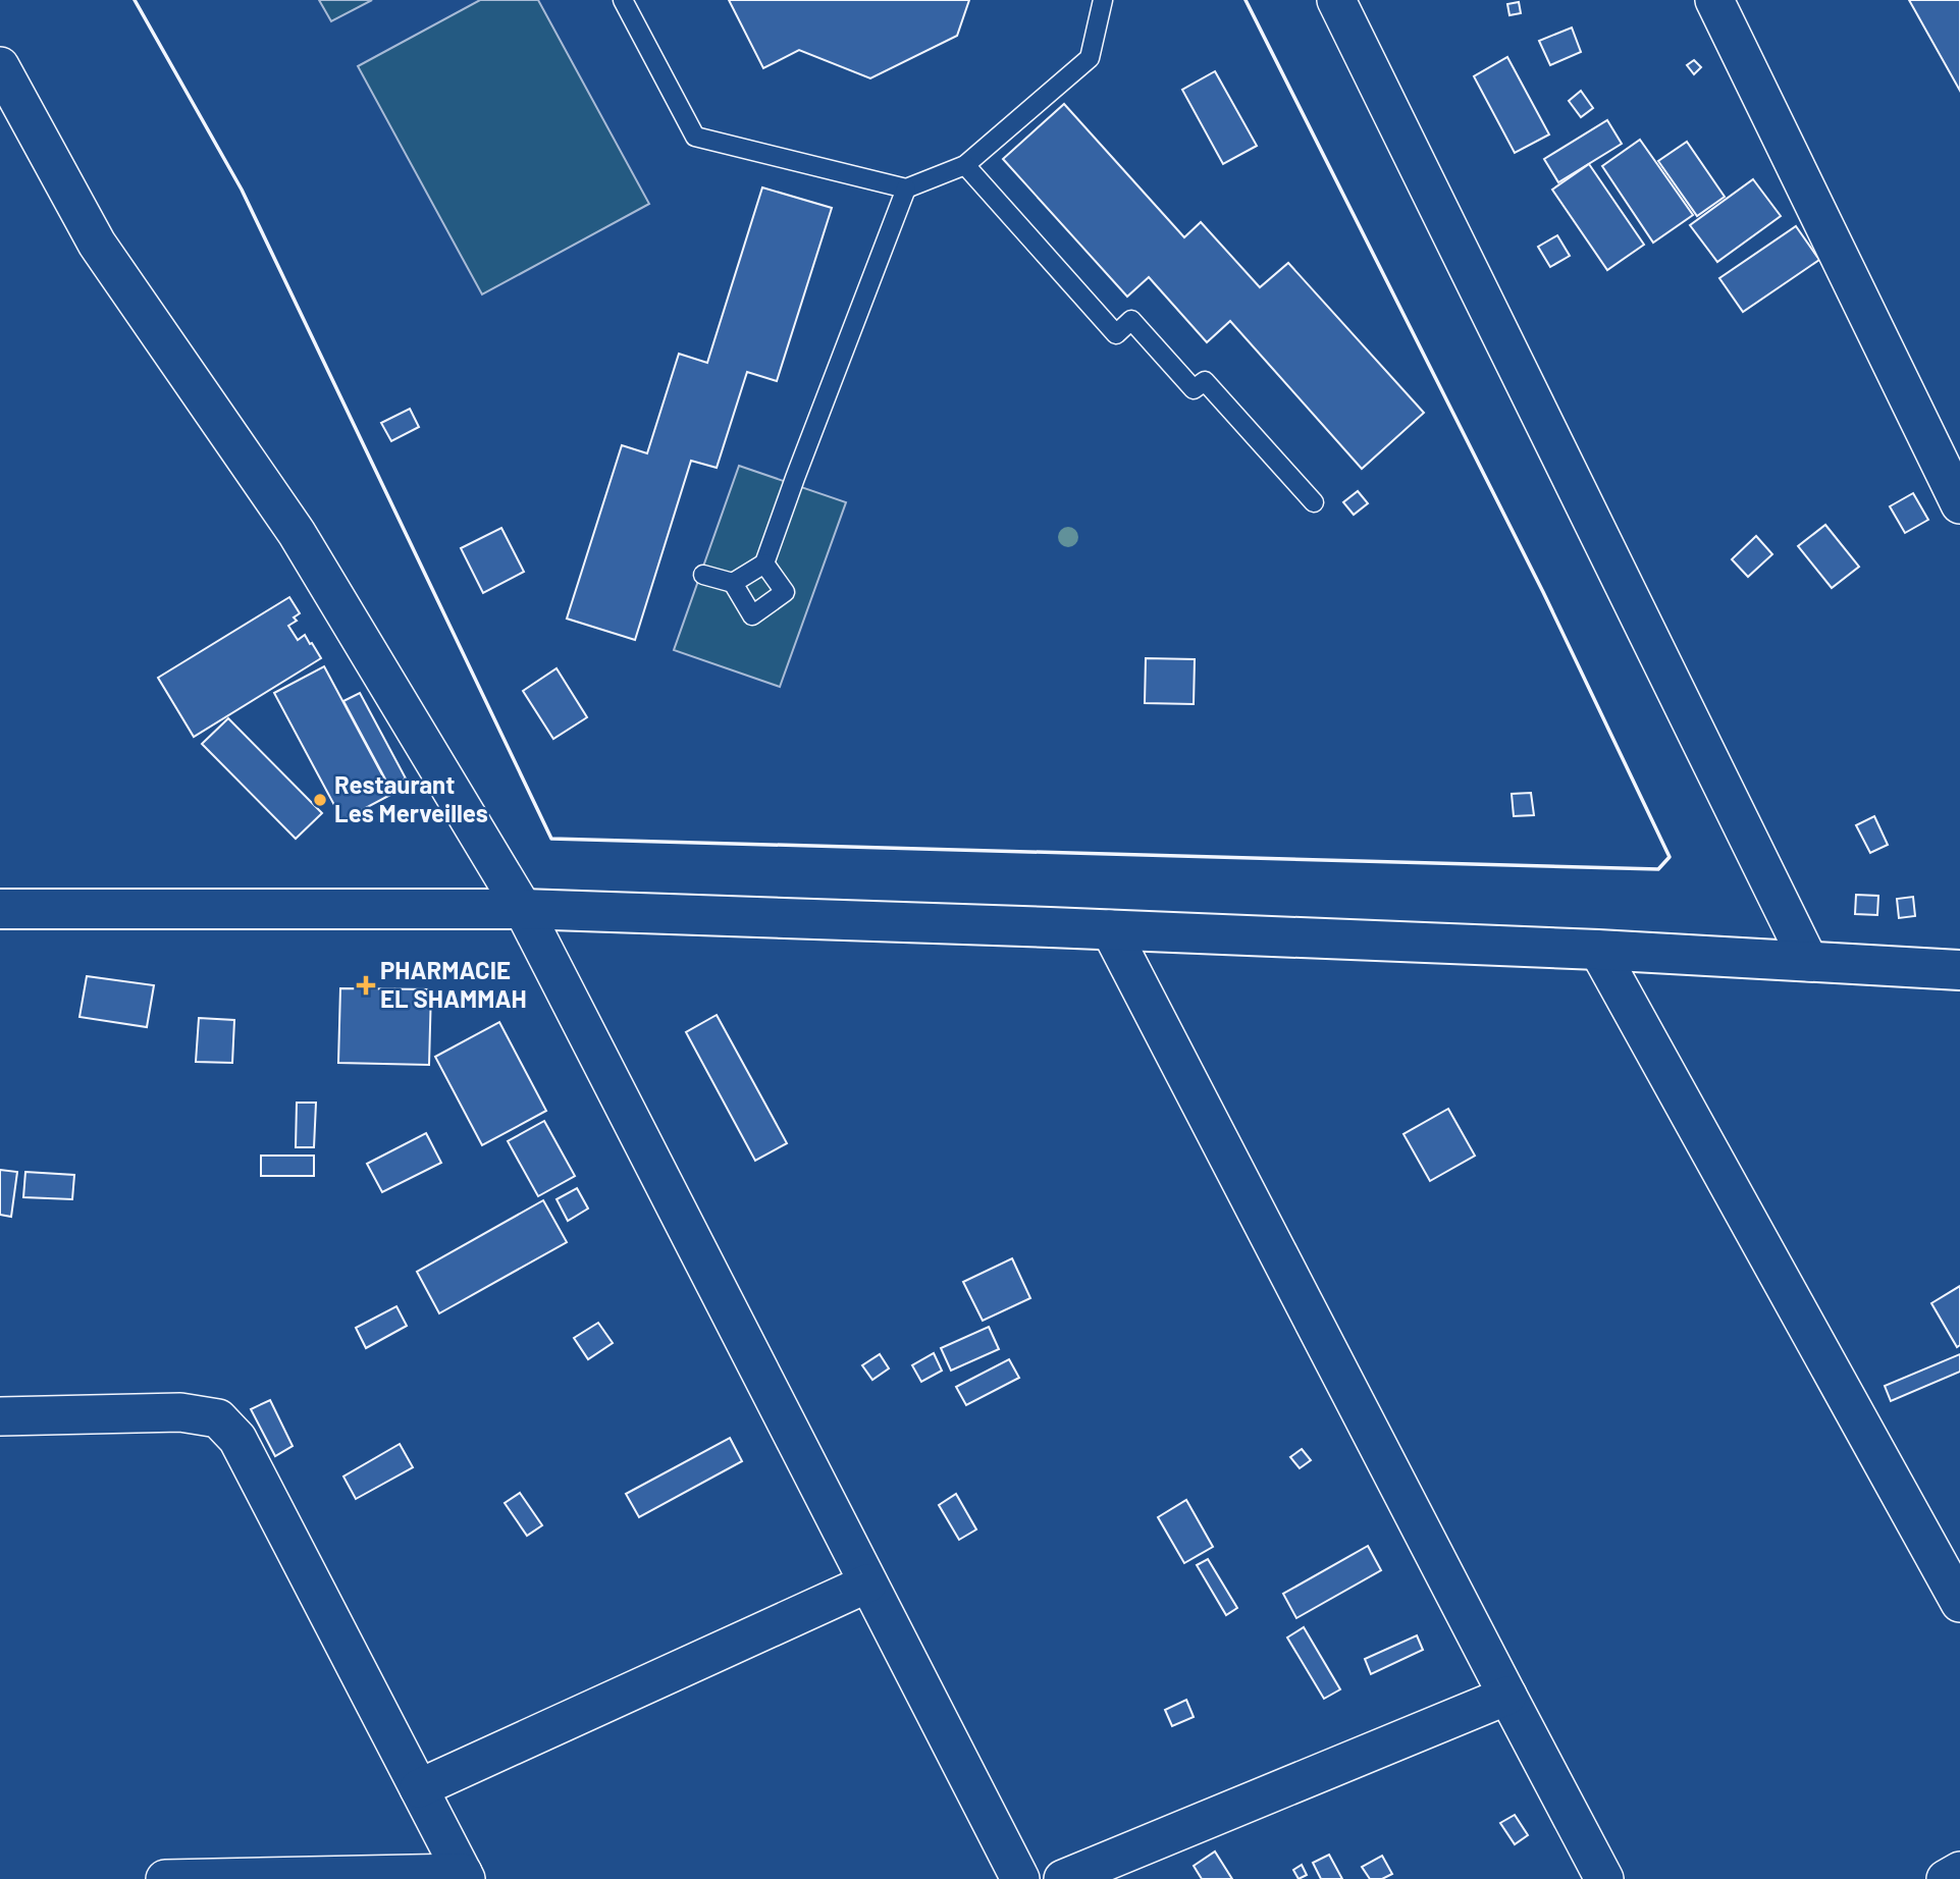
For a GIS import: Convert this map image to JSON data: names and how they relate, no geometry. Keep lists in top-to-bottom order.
{
  "places": {
    "other": ["Restaurant Les Merveilles"],
    "health": ["PHARMACIE EL SHAMMAH"]
  }
}
